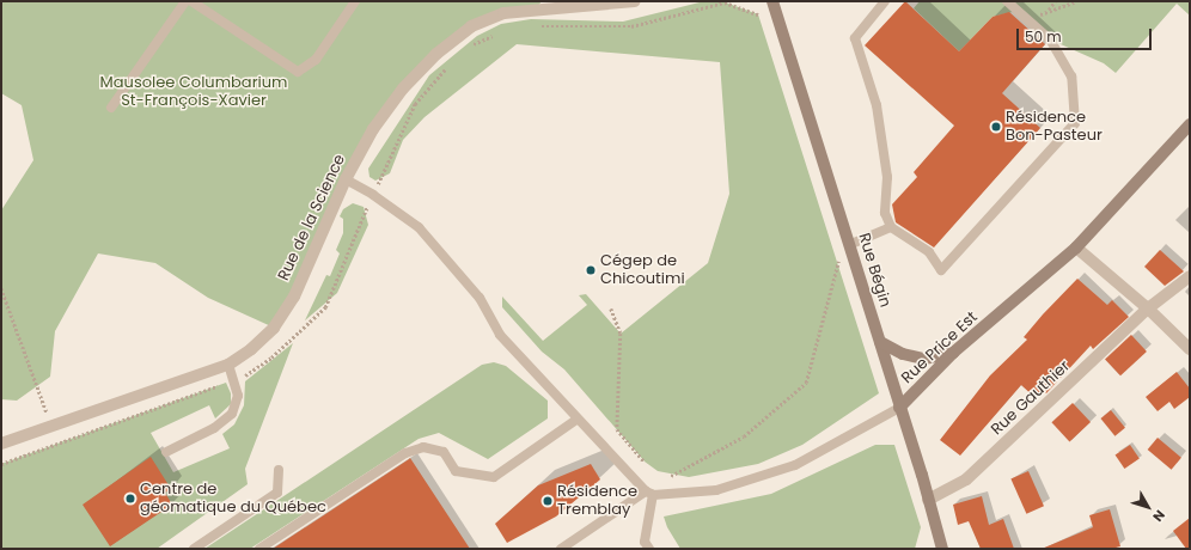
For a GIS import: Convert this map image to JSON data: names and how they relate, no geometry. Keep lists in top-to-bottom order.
{
  "streets": {
    "street": [
      "Rue de la Science",
      "Rue Bégin",
      "Rue Price Est",
      "Rue Gauthier"
    ]
  },
  "crossings": [
    ["Rue Bégin", "Rue Price Est"],
    ["Rue Bégin", "Rue Gauthier"]
  ],
  "parks": ["Mausolee Columbarium St-François-Xavier"],
  "places": [
    "Résidence Bon-Pasteur",
    "Cégep de Chicoutimi",
    "Centre de géomatique du Québec",
    "Résidence Tremblay"
  ],
  "scale_bar": "50 m",
  "north": "bottom right"
}
